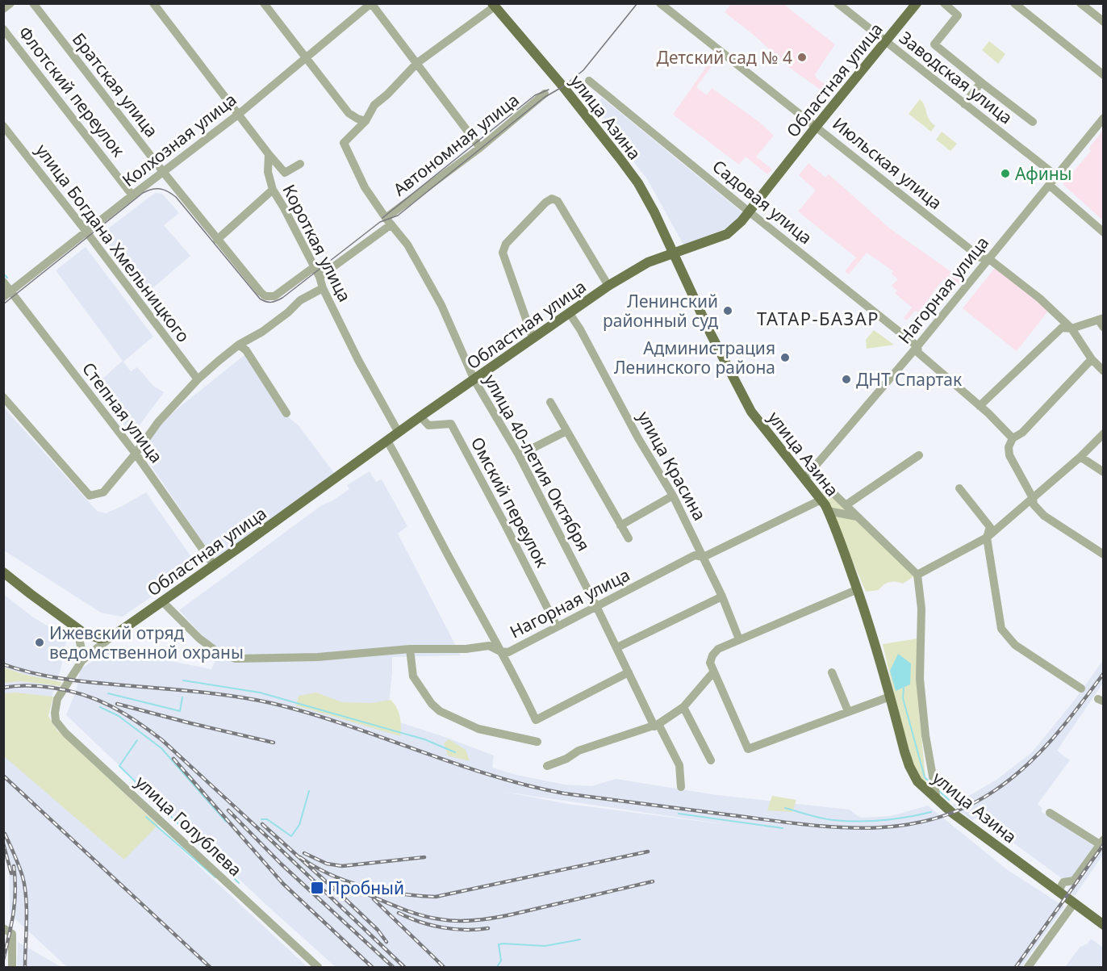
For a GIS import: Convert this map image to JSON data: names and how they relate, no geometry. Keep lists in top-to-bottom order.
{
  "streets": {
    "main road": ["Областная улица", "улица Азина"],
    "street": [
      "Заводская улица",
      "Братская улица",
      "Флотский переулок",
      "Колхозная улица",
      "Автономная улица",
      "Июльская улица",
      "Садовая улица",
      "улица Богдана Хмельницкого",
      "Короткая улица",
      "Нагорная улица",
      "Степная улица",
      "улица 40-летия Октября",
      "улица Красина",
      "Омский переулок",
      "улица Голублева"
    ]
  },
  "crossings": [
    ["Заводская улица", "Областная улица"],
    ["Заводская улица", "Нагорная улица"],
    ["Областная улица", "улица Азина"],
    ["Областная улица", "Июльская улица"],
    ["Областная улица", "Садовая улица"],
    ["Областная улица", "Короткая улица"],
    ["Областная улица", "Нагорная улица"],
    ["Областная улица", "Степная улица"],
    ["Областная улица", "улица 40-летия Октября"],
    ["Областная улица", "улица Красина"],
    ["Областная улица", "Омский переулок"],
    ["Братская улица", "Колхозная улица"],
    ["Братская улица", "Короткая улица"],
    ["Флотский переулок", "Колхозная улица"],
    ["улица Азина", "Нагорная улица"],
    ["Колхозная улица", "улица Богдана Хмельницкого"],
    ["Колхозная улица", "Степная улица"],
    ["Автономная улица", "Короткая улица"],
    ["Автономная улица", "улица 40-летия Октября"],
    ["Июльская улица", "Нагорная улица"],
    ["Садовая улица", "Нагорная улица"],
    ["Нагорная улица", "улица 40-летия Октября"],
    ["Нагорная улица", "улица Красина"],
    ["Нагорная улица", "Омский переулок"]
  ],
  "districts": ["ТАТАР-БАЗАР"],
  "places": {
    "other": [
      "Детский сад № 4",
      "Афины",
      "Ленинский районный суд",
      "Администрация Ленинского района",
      "ДНТ Спартак",
      "Ижевский отряд ведомственной охраны"
    ],
    "transit": ["Пробный"]
  }
}
